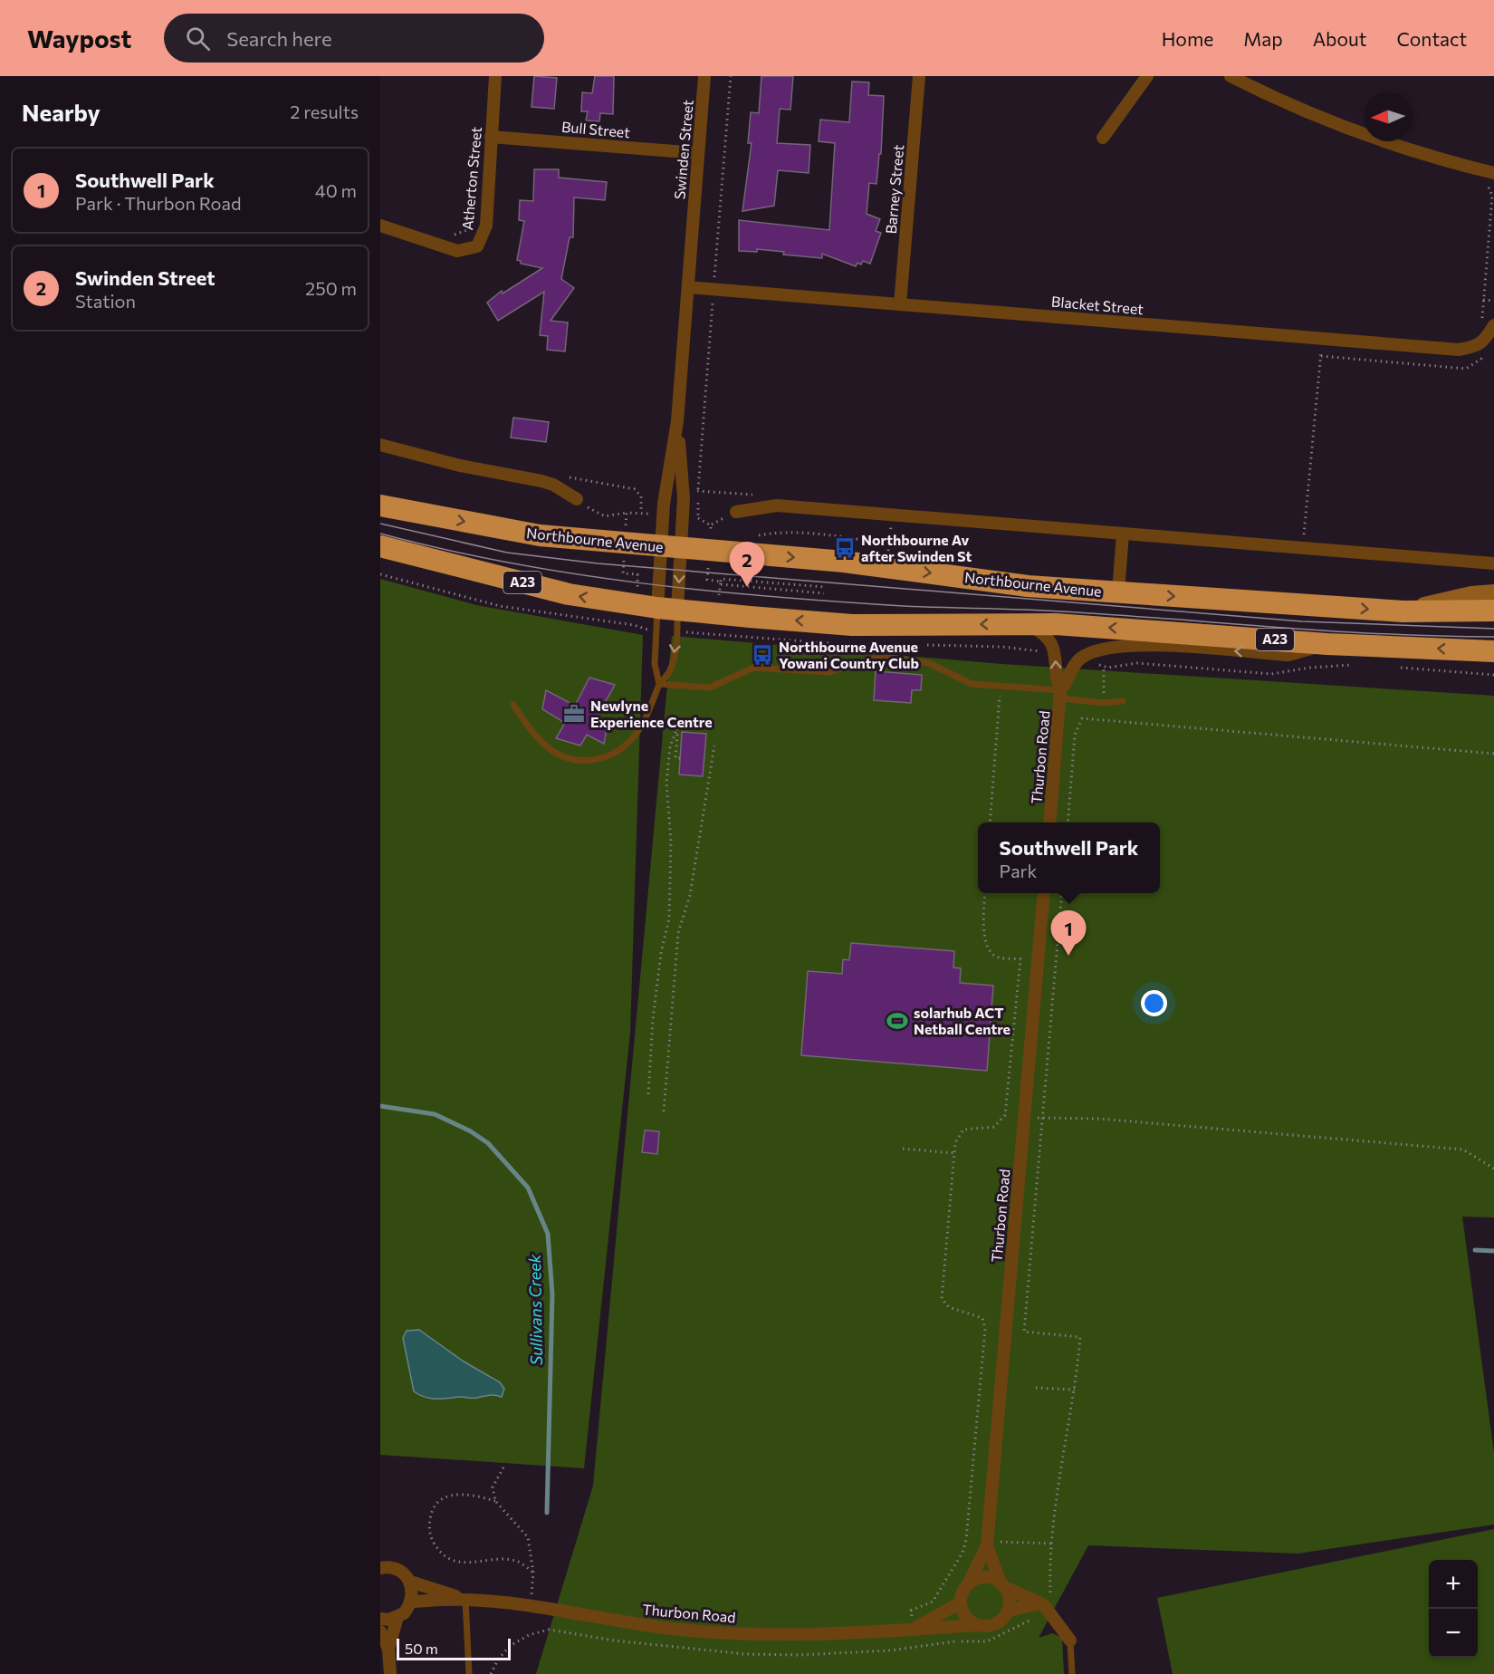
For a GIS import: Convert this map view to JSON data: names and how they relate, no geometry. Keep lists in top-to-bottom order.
{
  "streets": {
    "highway": ["Northbourne Avenue", "A23"],
    "street": [
      "Bull Street",
      "Swinden Street",
      "Atherton Street",
      "Barney Street",
      "Blacket Street",
      "Thurbon Road"
    ]
  },
  "crossings": [
    ["Bull Street", "Swinden Street"],
    ["Bull Street", "Atherton Street"],
    ["Swinden Street", "Blacket Street"],
    ["Swinden Street", "Northbourne Avenue"],
    ["Swinden Street", "A23"],
    ["Barney Street", "Blacket Street"],
    ["A23", "Thurbon Road"]
  ],
  "water": ["Sullivans Creek"],
  "places": {
    "bus stop": ["Northbourne Av after Swinden St", "Northbourne Avenue Yowani Country Club"],
    "office": ["Newlyne Experience Centre"],
    "sports": ["solarhub ACT Netball Centre"]
  },
  "scale_bar": "50 m",
  "north": "left",
  "page": {
    "header": "Waypost",
    "search": "Search here",
    "nav": [
      "Home",
      "Map",
      "About",
      "Contact"
    ],
    "heading": ["Nearby", "2 results"],
    "list": [
      {
        "mark": "1",
        "name": "Southwell Park",
        "note": "Park · Thurbon Road",
        "value": "40 m"
      },
      {
        "mark": "2",
        "name": "Swinden Street",
        "note": "Station",
        "value": "250 m"
      }
    ],
    "pins": ["2", "1"],
    "popup": ["Southwell Park", "Park"],
    "map_buttons": ["+", "−"],
    "scale": "50 m"
  }
}
